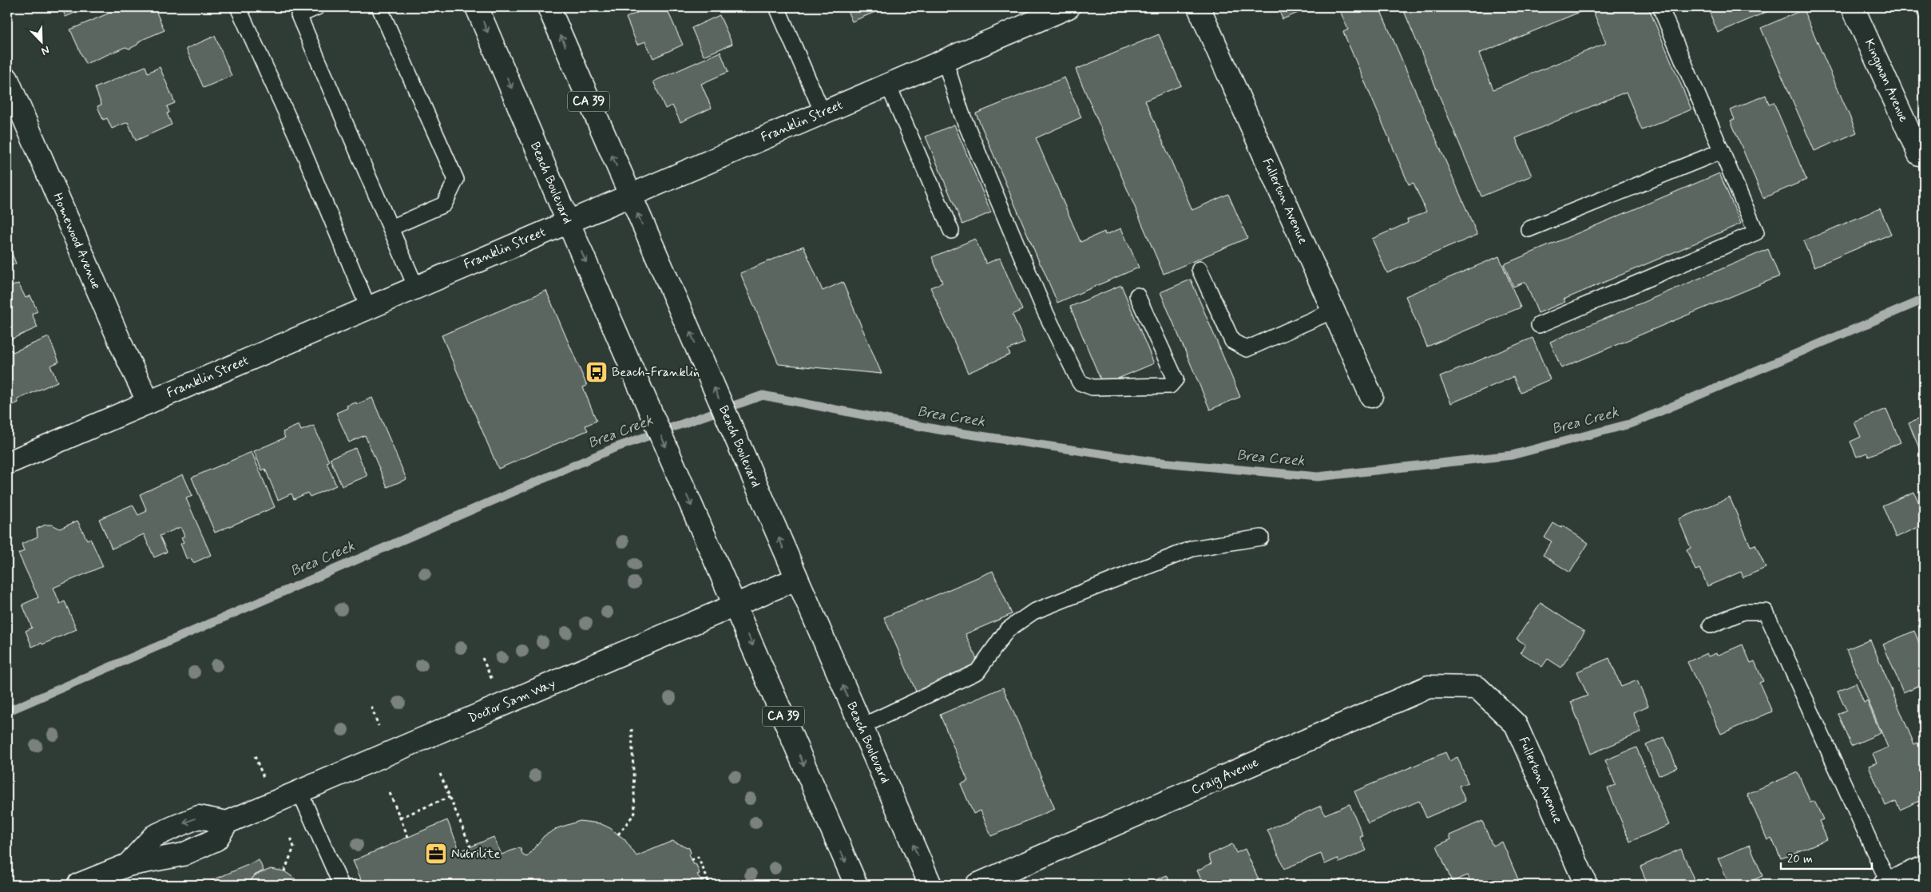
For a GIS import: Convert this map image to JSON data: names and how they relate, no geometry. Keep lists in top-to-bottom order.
{
  "streets": {
    "street": [
      "Kingman Avenue",
      "CA 39",
      "Franklin Street",
      "Beach Boulevard",
      "Fullerton Avenue",
      "Homewood Avenue",
      "Doctor Sam Way",
      "Craig Avenue"
    ]
  },
  "crossings": [
    ["Franklin Street", "Beach Boulevard"],
    ["Franklin Street", "Homewood Avenue"],
    ["Beach Boulevard", "Doctor Sam Way"],
    ["Fullerton Avenue", "Craig Avenue"]
  ],
  "water": ["Brea Creek"],
  "places": {
    "bus stop": ["Beach-Franklin"],
    "office": ["Nutrilite"]
  },
  "scale_bar": "20 m",
  "north": "bottom right"
}
